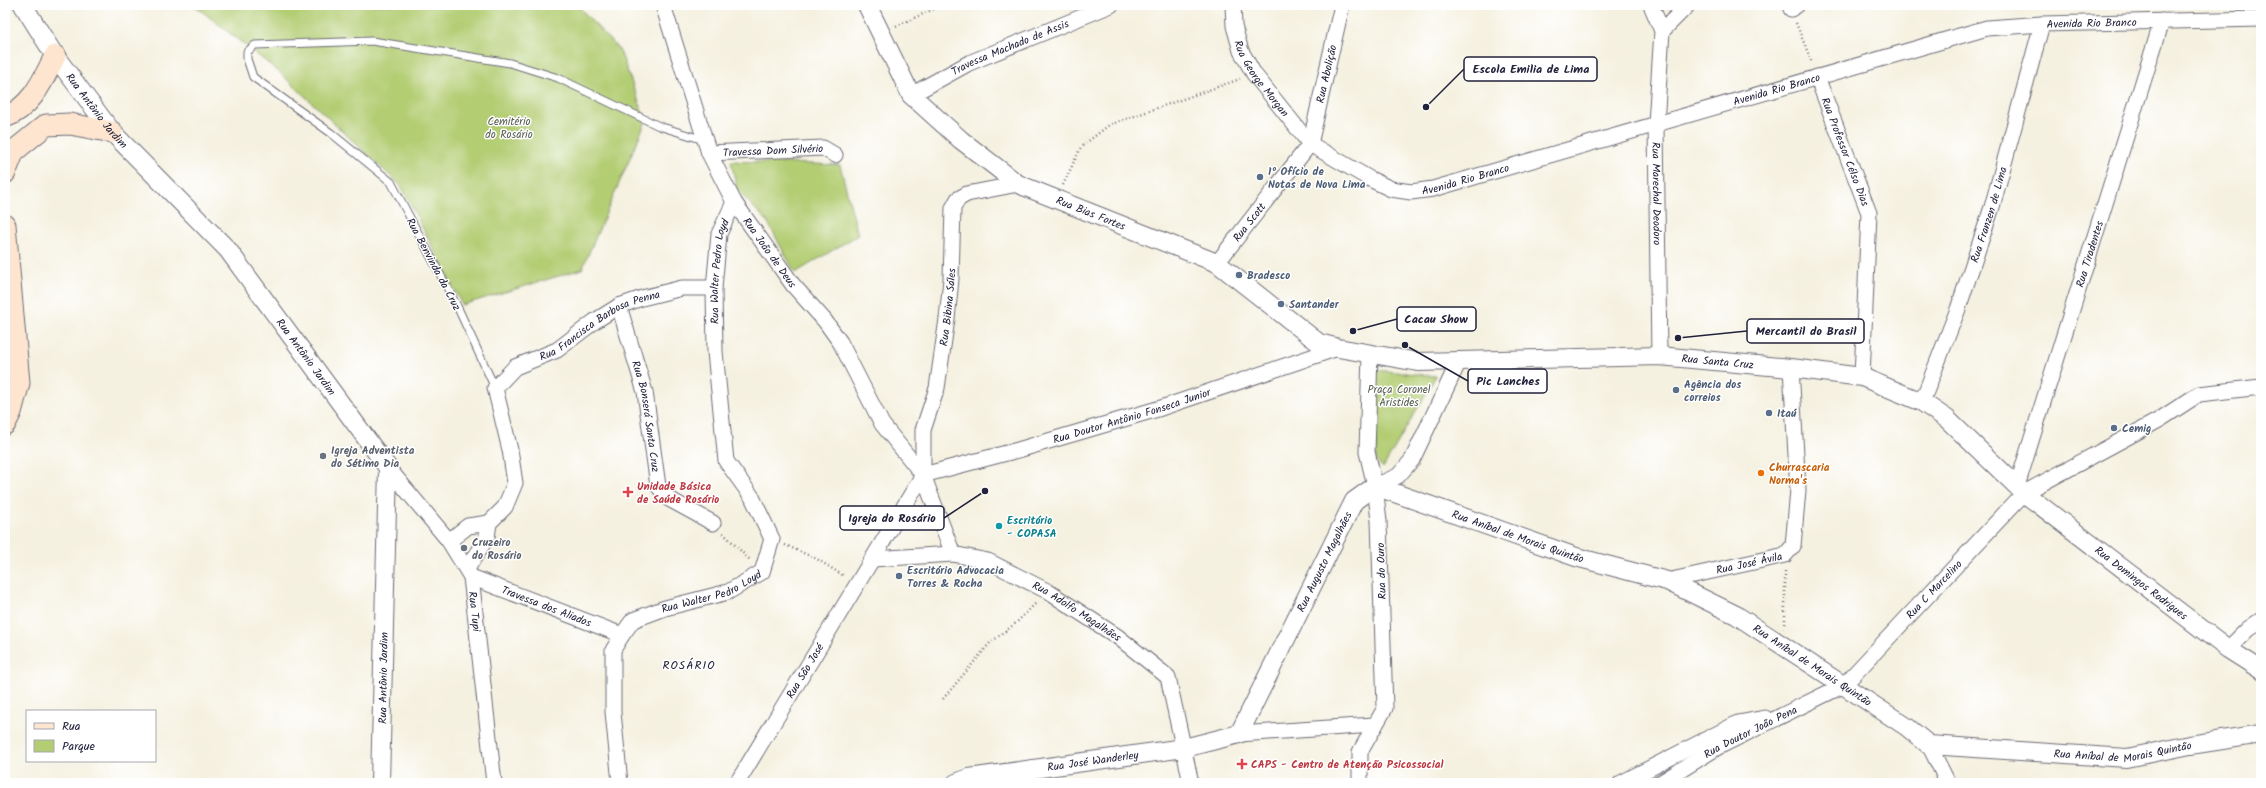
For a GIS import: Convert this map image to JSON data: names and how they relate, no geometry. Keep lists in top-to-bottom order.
{
  "streets": {
    "street": [
      "Avenida Rio Branco",
      "Travessa Machado de Assis",
      "Rua Abolição",
      "Rua George Morgan",
      "Rua Antônio Jardim",
      "Travessa Dom Silvério",
      "Rua Professor Célso Dias",
      "Rua Marechal Deodoro",
      "Rua Bias Fortes",
      "Rua Franzen de Lima",
      "Rua Scott",
      "Rua João de Deus",
      "Rua Tiradentes",
      "Rua Benvinda da Cruz",
      "Rua Walter Pedro Loyd",
      "Rua Bibina Sáles",
      "Rua Francisca Barbosa Penna",
      "Rua Santa Cruz",
      "Rua Doutor Antônio Fonseca Junior",
      "Rua Bonserá Santa Cruz",
      "Rua Aníbal de Morais Quintão",
      "Rua Augusto Magalhães",
      "Rua José Ávila",
      "Rua do Ouro",
      "Rua Domingos Rodrigues",
      "Rua C Marcelino",
      "Travessa dos Aliados",
      "Rua Tupi",
      "Rua Adolfo Magalhães",
      "Rua São José",
      "Rua Doutor João Pena",
      "Rua José Wanderley"
    ]
  },
  "crossings": [
    ["Avenida Rio Branco", "Rua Abolição"],
    ["Avenida Rio Branco", "Rua George Morgan"],
    ["Avenida Rio Branco", "Rua Professor Célso Dias"],
    ["Avenida Rio Branco", "Rua Marechal Deodoro"],
    ["Avenida Rio Branco", "Rua Franzen de Lima"],
    ["Avenida Rio Branco", "Rua Scott"],
    ["Avenida Rio Branco", "Rua Tiradentes"],
    ["Travessa Machado de Assis", "Rua Bias Fortes"],
    ["Rua Abolição", "Rua George Morgan"],
    ["Rua Abolição", "Rua Scott"],
    ["Rua George Morgan", "Rua Scott"],
    ["Rua Antônio Jardim", "Rua Tupi"],
    ["Travessa Dom Silvério", "Rua João de Deus"],
    ["Travessa Dom Silvério", "Rua Benvinda da Cruz"],
    ["Rua Professor Célso Dias", "Rua Santa Cruz"],
    ["Rua Marechal Deodoro", "Rua Santa Cruz"],
    ["Rua Bias Fortes", "Rua Scott"],
    ["Rua Bias Fortes", "Rua Bibina Sáles"],
    ["Rua Bias Fortes", "Rua Santa Cruz"],
    ["Rua Bias Fortes", "Rua Doutor Antônio Fonseca Junior"],
    ["Rua Bias Fortes", "Rua do Ouro"],
    ["Rua Franzen de Lima", "Rua Santa Cruz"],
    ["Rua João de Deus", "Rua Benvinda da Cruz"],
    ["Rua João de Deus", "Rua Walter Pedro Loyd"],
    ["Rua João de Deus", "Rua Bibina Sáles"],
    ["Rua João de Deus", "Rua Doutor Antônio Fonseca Junior"],
    ["Rua João de Deus", "Rua São José"],
    ["Rua Tiradentes", "Rua Santa Cruz"],
    ["Rua Tiradentes", "Rua Domingos Rodrigues"],
    ["Rua Tiradentes", "Rua C Marcelino"],
    ["Rua Benvinda da Cruz", "Rua Francisca Barbosa Penna"],
    ["Rua Benvinda da Cruz", "Travessa dos Aliados"],
    ["Rua Benvinda da Cruz", "Rua Tupi"],
    ["Rua Walter Pedro Loyd", "Rua Francisca Barbosa Penna"],
    ["Rua Walter Pedro Loyd", "Travessa dos Aliados"],
    ["Rua Bibina Sáles", "Rua Doutor Antônio Fonseca Junior"],
    ["Rua Bibina Sáles", "Rua São José"],
    ["Rua Francisca Barbosa Penna", "Rua Bonserá Santa Cruz"],
    ["Rua Santa Cruz", "Rua Augusto Magalhães"],
    ["Rua Santa Cruz", "Rua José Ávila"],
    ["Rua Santa Cruz", "Rua do Ouro"],
    ["Rua Santa Cruz", "Rua Domingos Rodrigues"],
    ["Rua Santa Cruz", "Rua C Marcelino"],
    ["Rua Doutor Antônio Fonseca Junior", "Rua São José"],
    ["Rua Aníbal de Morais Quintão", "Rua Augusto Magalhães"],
    ["Rua Aníbal de Morais Quintão", "Rua José Ávila"],
    ["Rua Aníbal de Morais Quintão", "Rua do Ouro"],
    ["Rua Aníbal de Morais Quintão", "Rua C Marcelino"],
    ["Rua Aníbal de Morais Quintão", "Rua Doutor João Pena"],
    ["Rua Augusto Magalhães", "Rua do Ouro"],
    ["Rua Domingos Rodrigues", "Rua C Marcelino"],
    ["Rua C Marcelino", "Rua Doutor João Pena"],
    ["Travessa dos Aliados", "Rua Tupi"],
    ["Rua Adolfo Magalhães", "Rua São José"],
    ["Rua Adolfo Magalhães", "Rua José Wanderley"]
  ],
  "districts": ["ROSÁRIO"],
  "parks": ["Cemitério do Rosário", "Praça Coronel Aristides"],
  "places": {
    "other": [
      "Escola Emilia de Lima",
      "1º Ofício de Notas de Nova Lima",
      "Bradesco",
      "Santander",
      "Cacau Show",
      "Mercantil do Brasil",
      "Pic Lanches",
      "Agência dos correios",
      "Itaú",
      "Cemig",
      "Igreja Adventista do Sétimo Dia",
      "Churrascaria Norma's",
      "Igreja do Rosário",
      "Escritório - COPASA",
      "Cruzeiro do Rosário",
      "Escritório Advocacia Torres & Rocha"
    ],
    "health": ["Unidade Básica de Saúde Rosário", "CAPS - Centro de Atenção Psicossocial"]
  },
  "legend": ["Rua", "Parque"]
}
